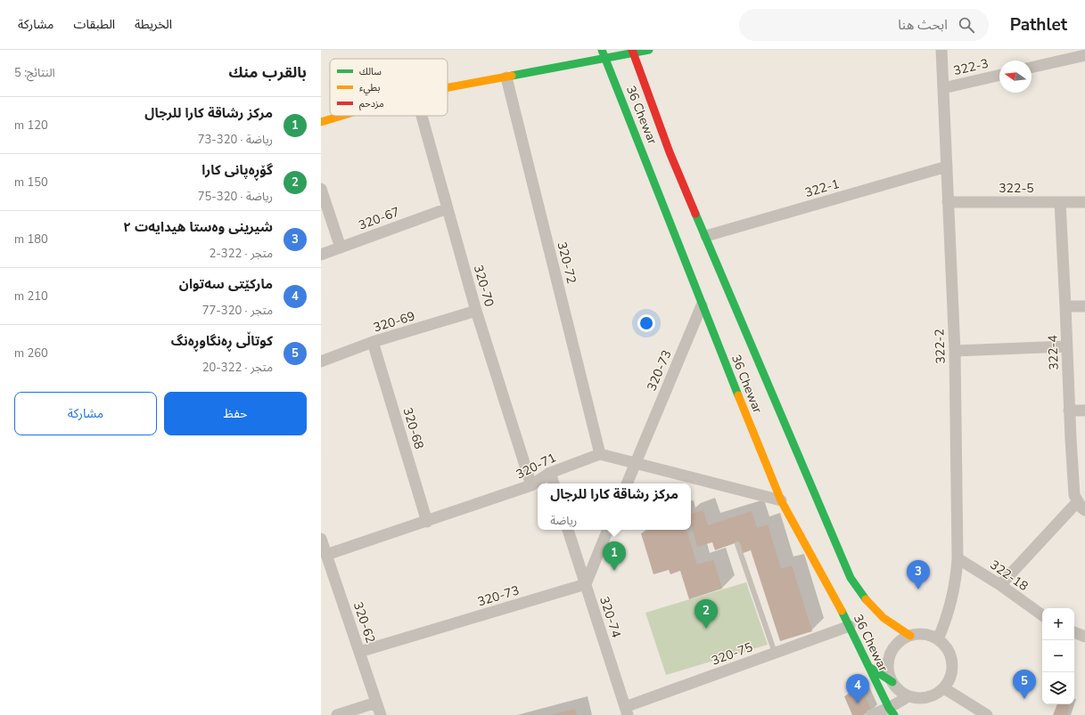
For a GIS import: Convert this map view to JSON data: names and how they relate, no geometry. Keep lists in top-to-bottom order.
{
  "streets": {
    "street": [
      "322-3",
      "36 Chewar",
      "322-1",
      "322-5",
      "320-67",
      "320-72",
      "320-70",
      "320-69",
      "322-2",
      "322-4",
      "320-73",
      "320-68",
      "320-71",
      "322-18",
      "320-74",
      "320-62",
      "320-75"
    ]
  },
  "crossings": [
    ["322-3", "322-2"],
    ["36 Chewar", "320-73"],
    ["36 Chewar", "320-75"],
    ["322-1", "322-2"],
    ["322-5", "322-2"],
    ["322-5", "322-4"],
    ["320-67", "320-70"],
    ["320-72", "320-71"],
    ["320-70", "320-69"],
    ["320-70", "320-71"],
    ["320-69", "320-68"],
    ["322-2", "322-18"],
    ["320-73", "320-74"],
    ["320-73", "320-62"],
    ["320-68", "320-71"],
    ["320-71", "320-62"],
    ["320-74", "320-75"]
  ],
  "legend": ["سالك", "بطيء", "مزدحم"],
  "north": "left",
  "page": {
    "header": "Pathlet",
    "search": "ابحث هنا",
    "nav": ["الخريطة", "الطبقات", "مشاركة"],
    "heading": ["بالقرب منك", "النتائج: 5"],
    "list": [
      {
        "mark": "1",
        "name": "مركز رشاقة كارا للرجال",
        "note": "رياضة · 320-73",
        "value": "120 m"
      },
      {
        "mark": "2",
        "name": "گۆڕەپانی کارا",
        "note": "رياضة · 320-75",
        "value": "150 m"
      },
      {
        "mark": "3",
        "name": "شیرینی وەستا هیدایەت ٢",
        "note": "متجر · 322-2",
        "value": "180 m"
      },
      {
        "mark": "4",
        "name": "مارکێتی سەتوان",
        "note": "متجر · 320-77",
        "value": "210 m"
      },
      {
        "mark": "5",
        "name": "کوتاڵی ڕەنگاوڕەنگ",
        "note": "متجر · 322-20",
        "value": "260 m"
      }
    ],
    "buttons": ["حفظ", "مشاركة"],
    "popup": ["مركز رشاقة كارا للرجال", "رياضة"],
    "pins": [
      "1",
      "3",
      "2",
      "5",
      "4"
    ],
    "map_buttons": ["+", "−"]
  }
}
